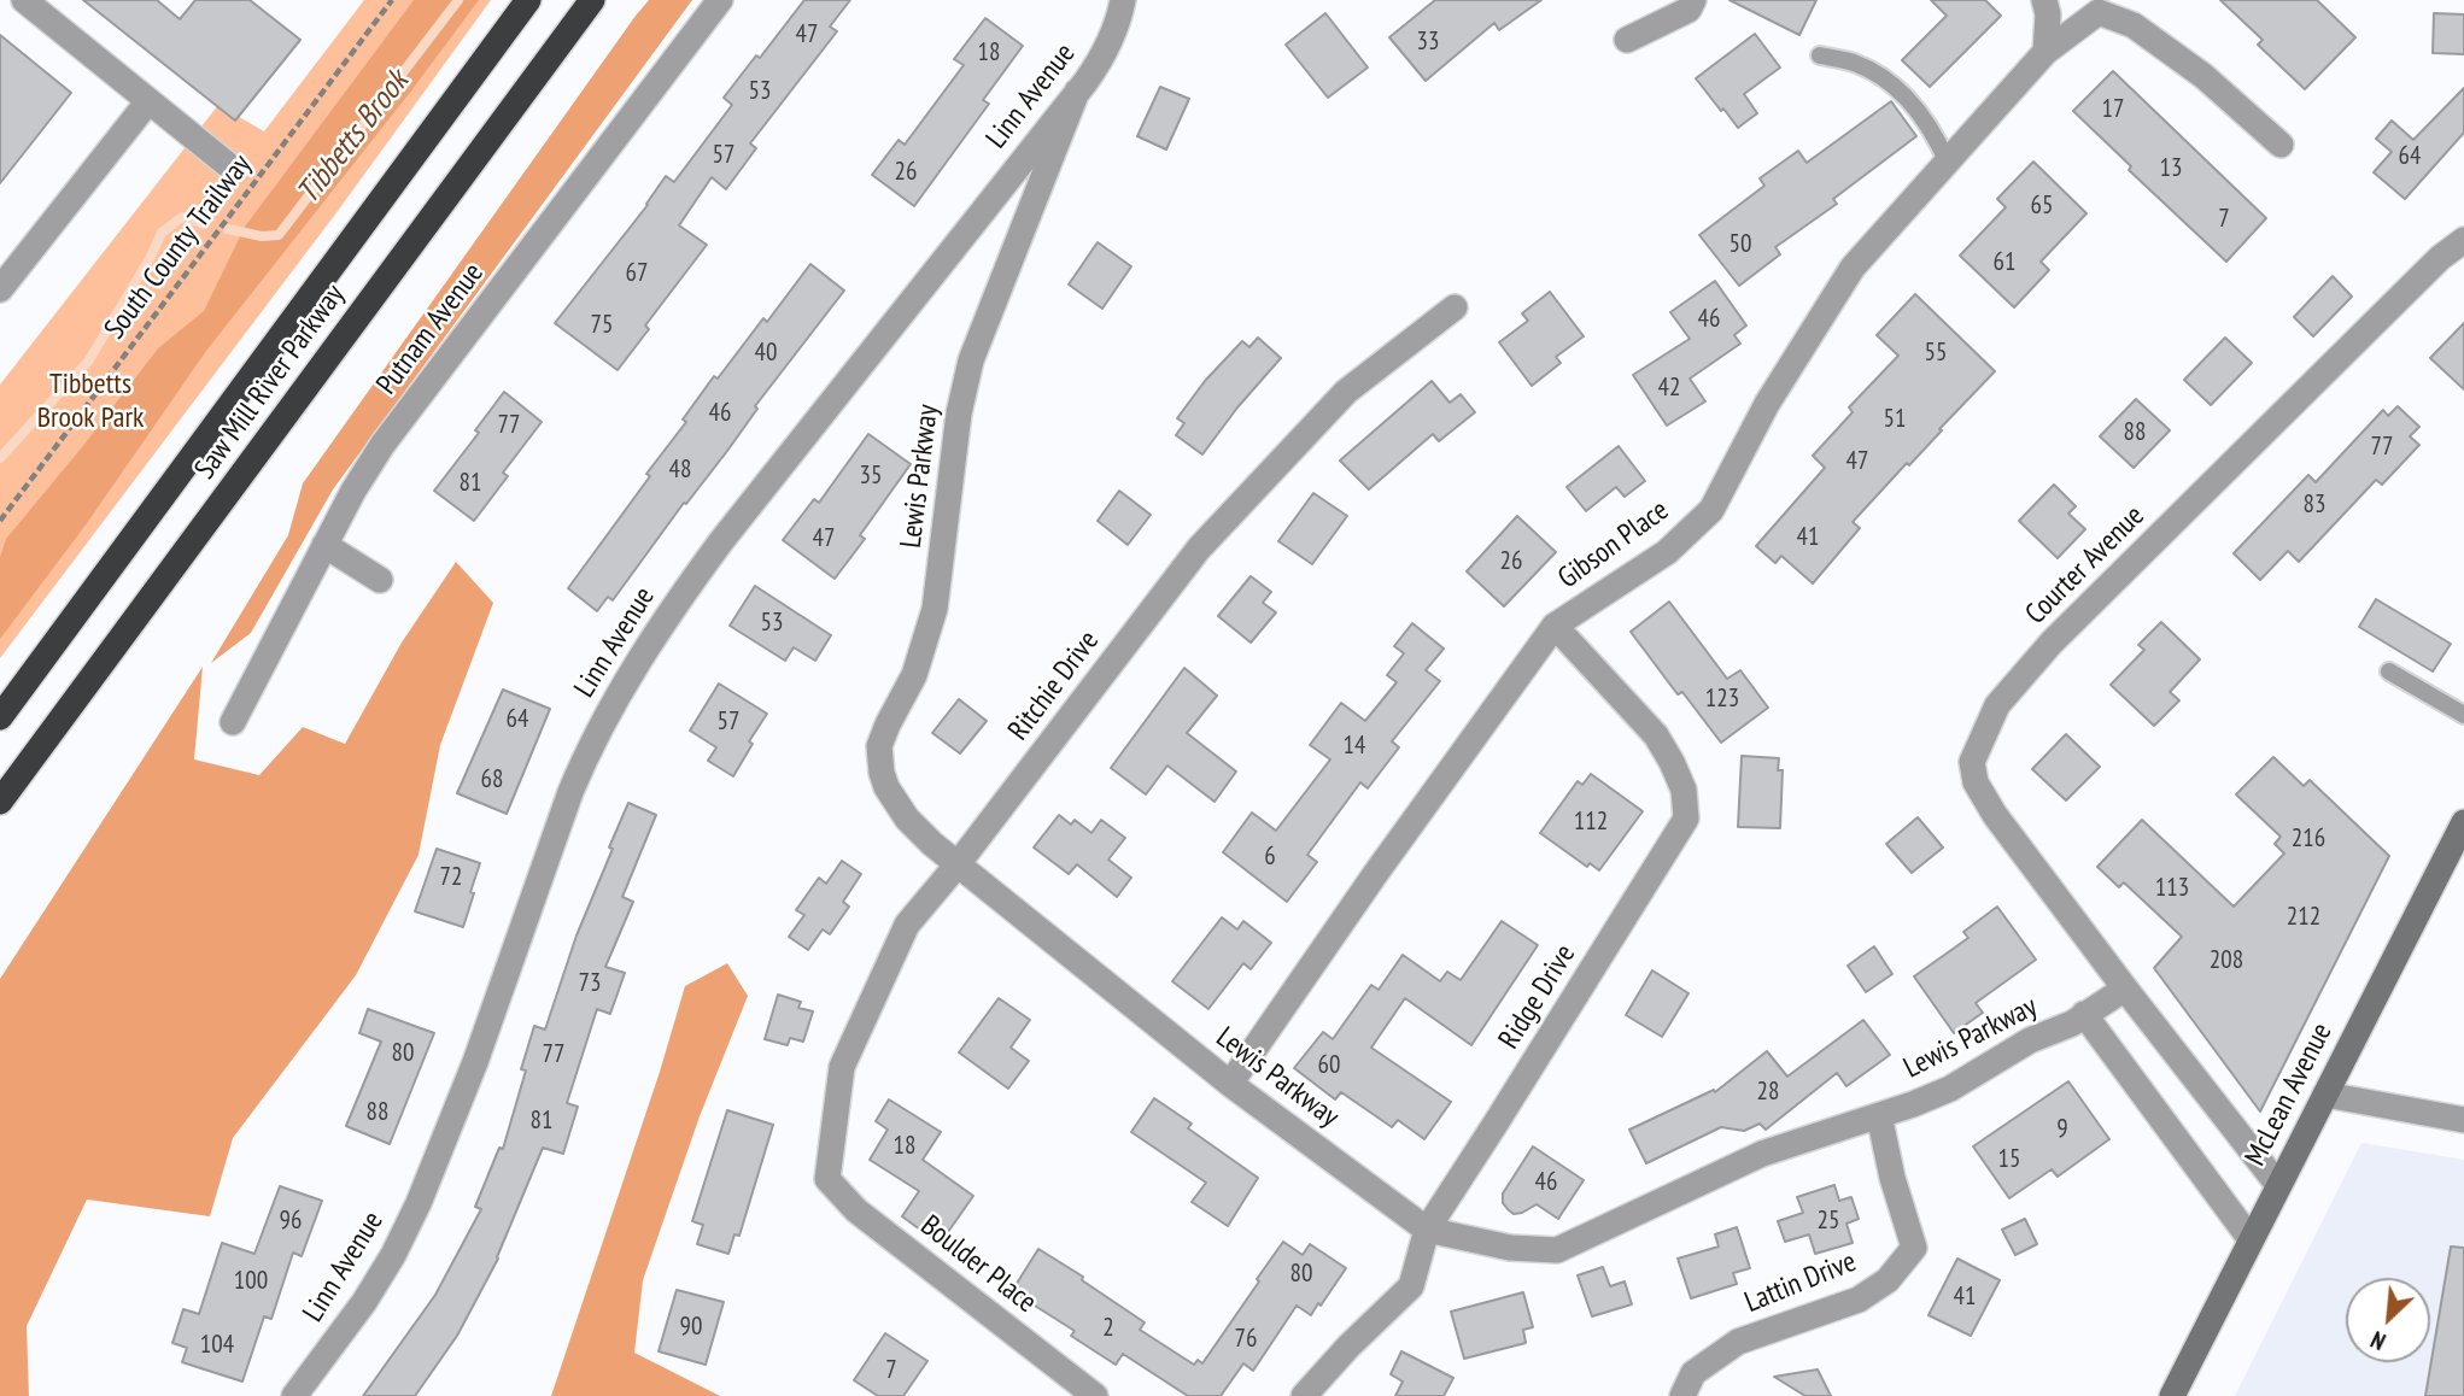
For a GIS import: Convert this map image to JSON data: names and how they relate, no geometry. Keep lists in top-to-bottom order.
{
  "streets": {
    "highway": ["Saw Mill River Parkway"],
    "street": [
      "Linn Avenue",
      "Putnam Avenue",
      "Lewis Parkway",
      "Gibson Place",
      "Courter Avenue",
      "Ritchie Drive",
      "Ridge Drive",
      "McLean Avenue",
      "Boulder Place",
      "Lattin Drive"
    ],
    "path": ["South County Trailway"]
  },
  "crossings": [
    ["Linn Avenue", "Lewis Parkway"],
    ["Lewis Parkway", "Gibson Place"],
    ["Lewis Parkway", "Courter Avenue"],
    ["Lewis Parkway", "Ritchie Drive"],
    ["Lewis Parkway", "Ridge Drive"],
    ["Lewis Parkway", "Lattin Drive"],
    ["Gibson Place", "Ridge Drive"],
    ["Ritchie Drive", "Boulder Place"]
  ],
  "water": ["Tibbetts Brook"],
  "parks": ["Tibbetts Brook Park"],
  "house_numbers": [
    "47",
    "33",
    "18",
    "53",
    "17",
    "57",
    "64",
    "13",
    "26",
    "65",
    "7",
    "50",
    "61",
    "67",
    "46",
    "75",
    "40",
    "55",
    "42",
    "46",
    "51",
    "77",
    "88",
    "77",
    "47",
    "48",
    "35",
    "81",
    "83",
    "41",
    "47",
    "26",
    "53",
    "123",
    "64",
    "57",
    "14",
    "68",
    "112",
    "216",
    "6",
    "72",
    "113",
    "212",
    "208",
    "73",
    "80",
    "77",
    "60",
    "28",
    "88",
    "81",
    "9",
    "18",
    "15",
    "46",
    "96",
    "25",
    "80",
    "100",
    "41",
    "90",
    "2",
    "76",
    "104",
    "7"
  ],
  "north": "bottom left"
}
